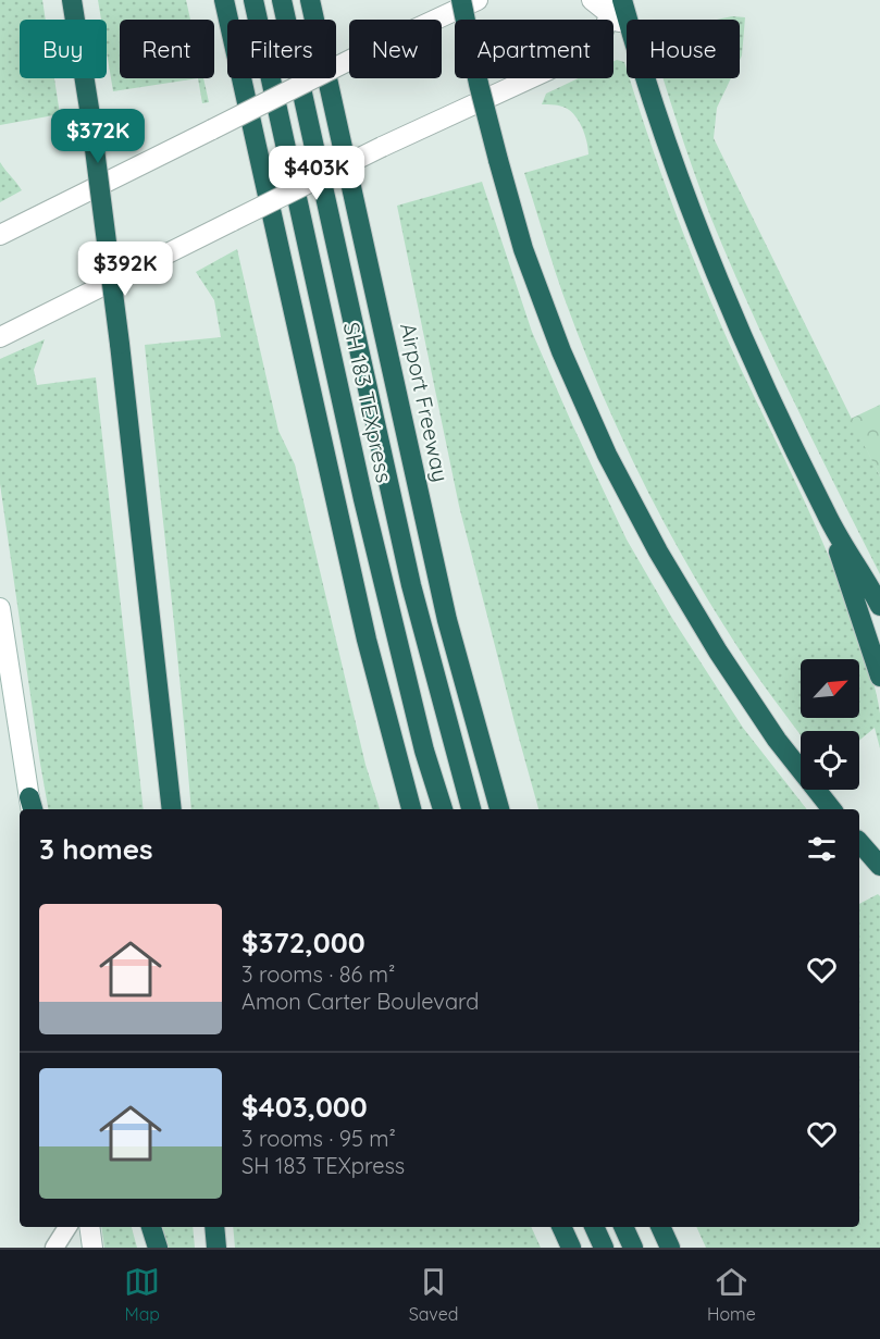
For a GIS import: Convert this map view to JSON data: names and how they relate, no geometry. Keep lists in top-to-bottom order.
{
  "streets": {
    "highway": ["SH 183 TEXpress", "Airport Freeway"]
  },
  "north": "top right",
  "page": {
    "chip": [
      "Buy",
      "Rent",
      "Filters",
      "New",
      "Apartment",
      "House"
    ],
    "price": ["$372K", "$403K", "$392K"],
    "heading": "3 homes",
    "list": [
      {
        "name": "$372,000",
        "note": "3 rooms · 86 m² · Amon Carter Boulevard"
      },
      {
        "name": "$403,000",
        "note": "3 rooms · 95 m² · SH 183 TEXpress"
      }
    ],
    "tabs": ["Map", "Saved", "Home"]
  }
}
